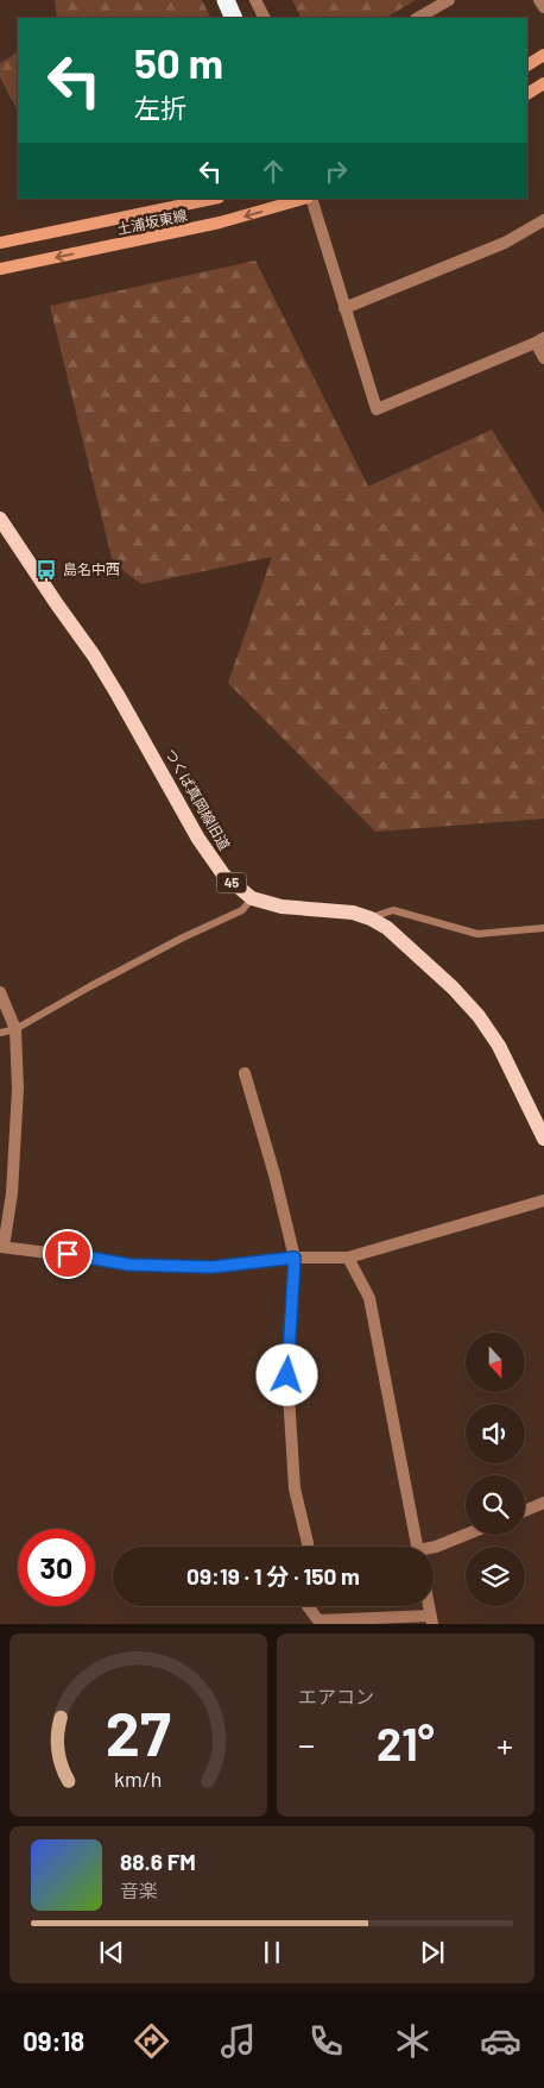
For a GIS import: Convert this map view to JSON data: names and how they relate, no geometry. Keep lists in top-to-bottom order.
{
  "streets": {
    "main road": ["土浦坂東線", "つくば真岡線旧道", "45"]
  },
  "places": {
    "bus stop": ["島名中西"]
  },
  "north": "bottom",
  "page": {
    "turn": ["50 m", "左折"],
    "limit": "30",
    "trip": "09:19 · 1 分 · 150 m",
    "tile": "エアコン",
    "heat": ["−", "21°", "+"],
    "song": ["88.6 FM", "音楽"],
    "tabs": "09:18",
    "gauge": ["27", "km/h"]
  }
}
